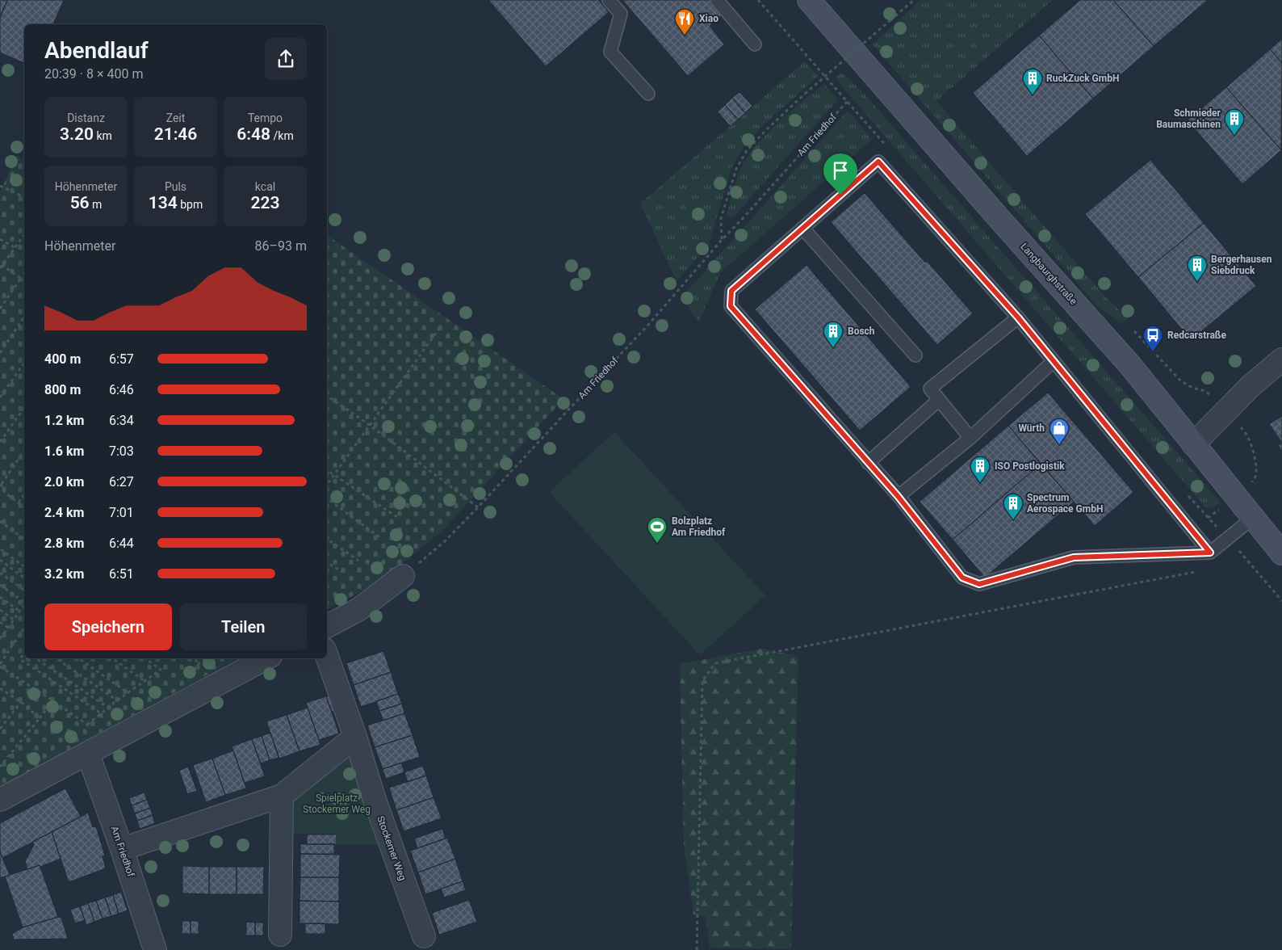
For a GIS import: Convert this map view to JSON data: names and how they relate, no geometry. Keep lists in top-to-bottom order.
{
  "streets": {
    "main road": ["Langbaurghstraße"],
    "street": ["Am Friedhof", "Stockemer Weg"]
  },
  "parks": ["Spielplatz Stockemer Weg"],
  "places": {
    "restaurant": ["Xiao"],
    "building": [
      "RuckZuck GmbH",
      "Schmieder Baumaschinen",
      "Bergerhausen Siebdruck",
      "Bosch",
      "ISO Postlogistik",
      "Spectrum Aerospace GmbH"
    ],
    "bus stop": ["Redcarstraße"],
    "shop": ["Würth"],
    "sports": ["Bolzplatz Am Friedhof"]
  },
  "page": {
    "heading": ["Abendlauf", "20:39 · 8 × 400 m"],
    "stats": [
      ["Distanz", "3.20 km"],
      ["Zeit", "21:46"],
      ["Tempo", "6:48 /km"],
      ["Höhenmeter", "56 m"],
      ["Puls", "134 bpm"],
      ["kcal", "223"]
    ],
    "chart": ["Höhenmeter", "86–93 m"],
    "list": [
      {
        "name": "400 m",
        "note": "6:57"
      },
      {
        "name": "800 m",
        "note": "6:46"
      },
      {
        "name": "1.2 km",
        "note": "6:34"
      },
      {
        "name": "1.6 km",
        "note": "7:03"
      },
      {
        "name": "2.0 km",
        "note": "6:27"
      },
      {
        "name": "2.4 km",
        "note": "7:01"
      },
      {
        "name": "2.8 km",
        "note": "6:44"
      },
      {
        "name": "3.2 km",
        "note": "6:51"
      }
    ],
    "buttons": ["Speichern", "Teilen"]
  }
}
